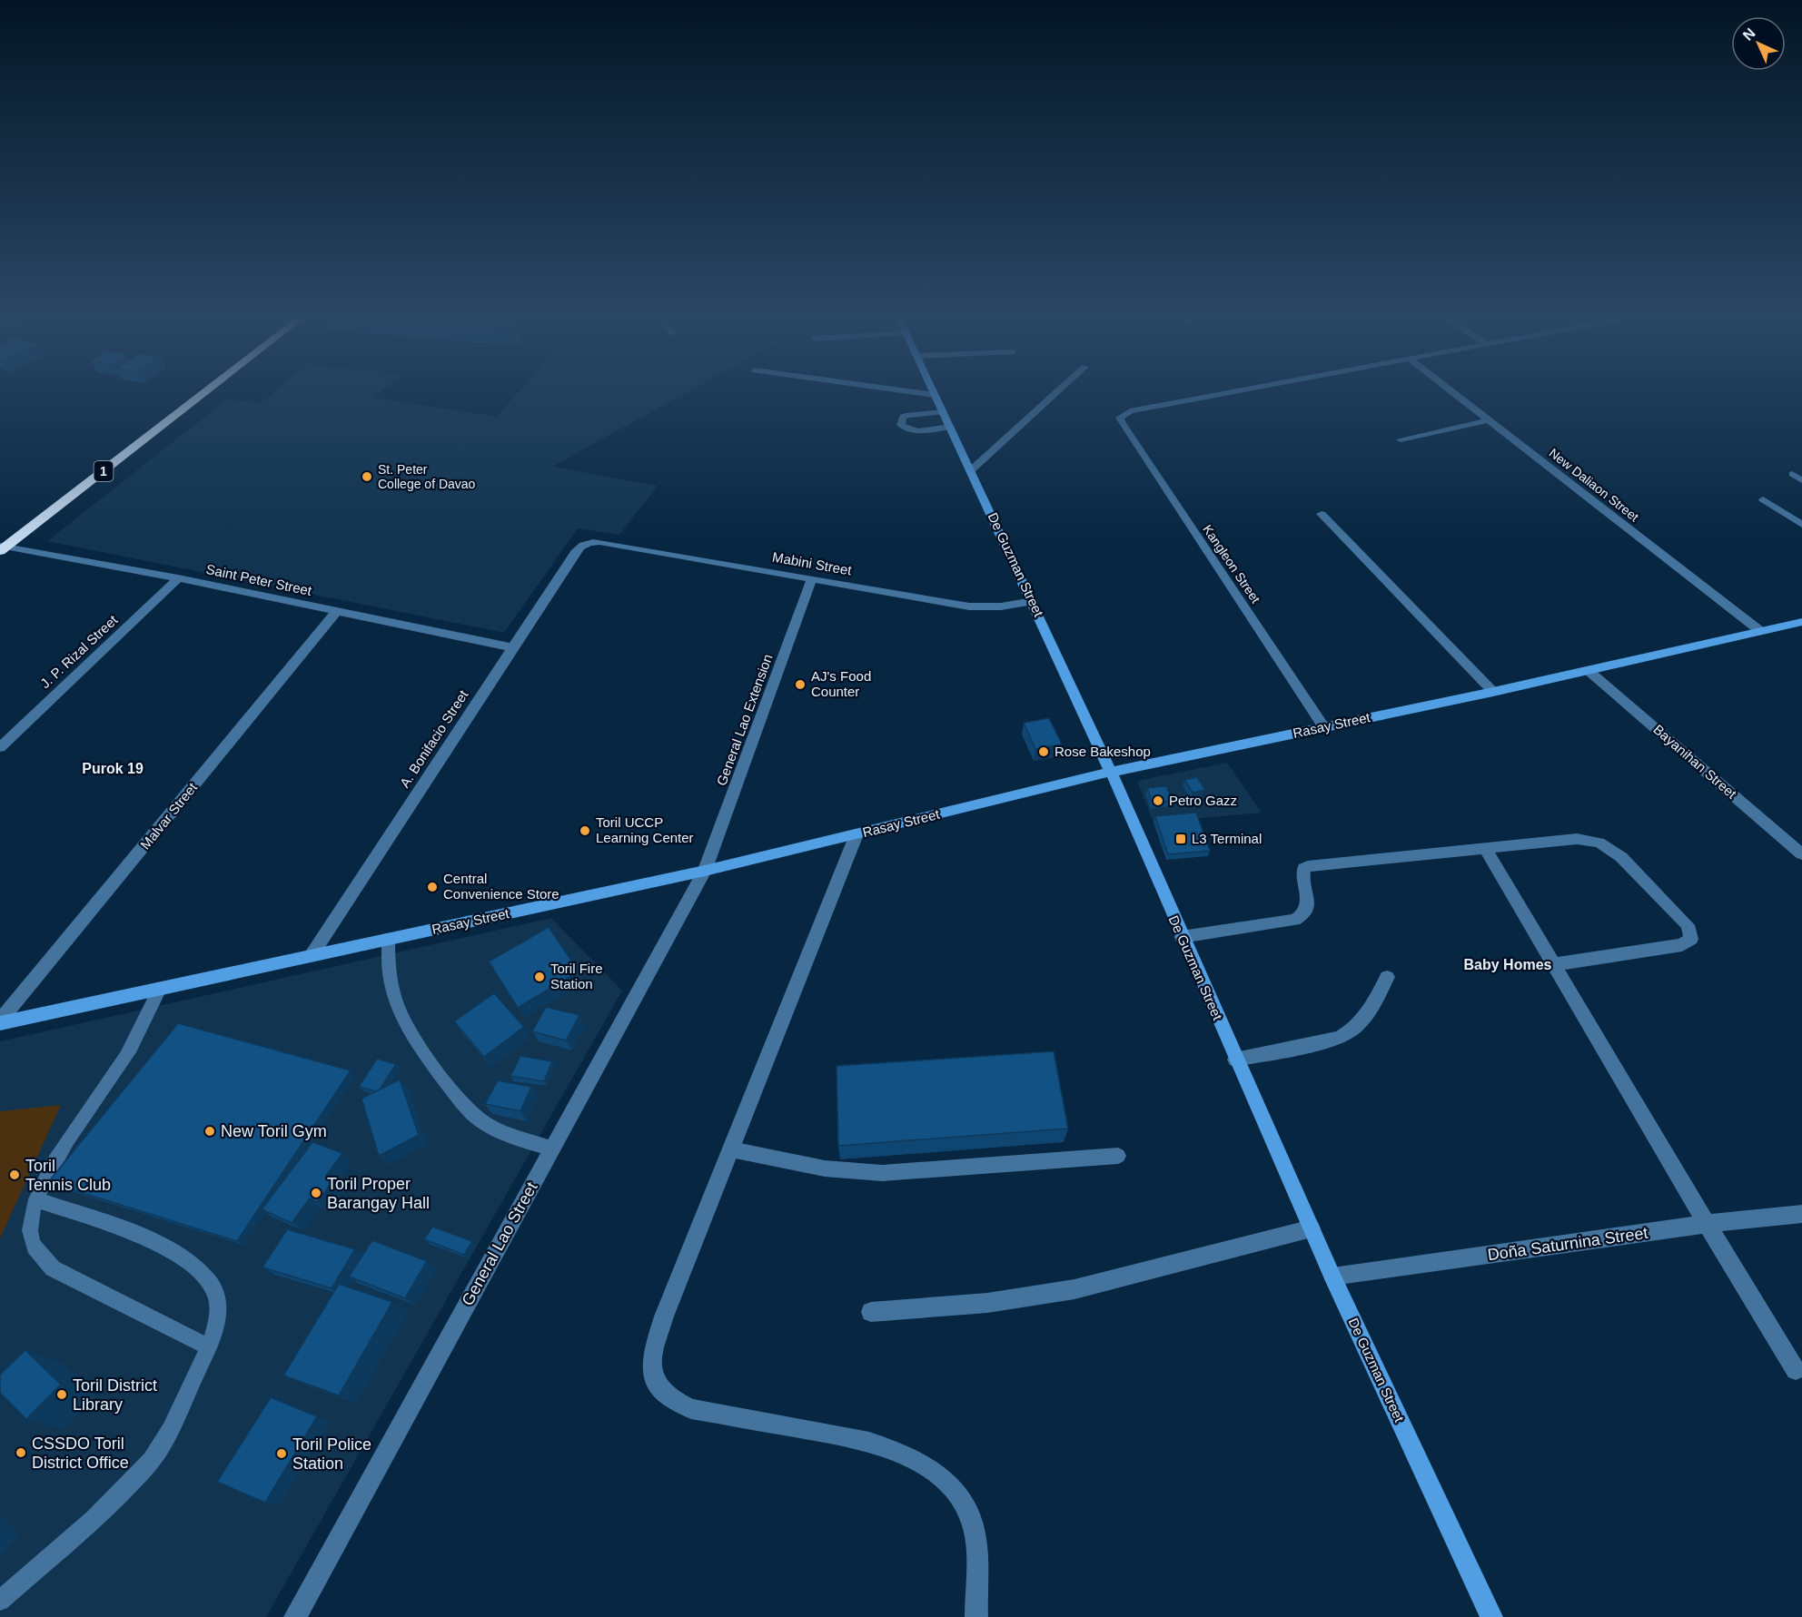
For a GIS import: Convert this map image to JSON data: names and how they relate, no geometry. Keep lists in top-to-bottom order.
{
  "streets": {
    "highway": ["1"],
    "street": [
      "New Daliaon Street",
      "Mabini Street",
      "Kangleon Street",
      "De Guzman Street",
      "Saint Peter Street",
      "J. P. Rizal Street",
      "General Lao Extension",
      "Rasay Street",
      "A. Bonifacio Street",
      "Bayanihan Street",
      "Malvar Street",
      "General Lao Street",
      "Doña Saturnina Street"
    ]
  },
  "crossings": [
    ["1", "Saint Peter Street"],
    ["New Daliaon Street", "Rasay Street"],
    ["Mabini Street", "De Guzman Street"],
    ["Mabini Street", "General Lao Extension"],
    ["Mabini Street", "A. Bonifacio Street"],
    ["Kangleon Street", "Rasay Street"],
    ["De Guzman Street", "Rasay Street"],
    ["De Guzman Street", "Doña Saturnina Street"],
    ["Saint Peter Street", "J. P. Rizal Street"],
    ["Saint Peter Street", "A. Bonifacio Street"],
    ["Saint Peter Street", "Malvar Street"],
    ["General Lao Extension", "Rasay Street"],
    ["General Lao Extension", "General Lao Street"],
    ["Rasay Street", "A. Bonifacio Street"],
    ["Rasay Street", "Bayanihan Street"],
    ["Rasay Street", "Malvar Street"],
    ["Rasay Street", "General Lao Street"]
  ],
  "districts": ["Purok 19", "Baby Homes"],
  "places": {
    "other": [
      "St. Peter College of Davao",
      "AJ's Food Counter",
      "Rose Bakeshop",
      "Petro Gazz",
      "Toril UCCP Learning Center",
      "Central Convenience Store",
      "Toril Fire Station",
      "New Toril Gym",
      "Toril Tennis Club",
      "Toril Proper Barangay Hall",
      "Toril District Library",
      "CSSDO Toril District Office",
      "Toril Police Station"
    ],
    "transit": ["L3 Terminal"]
  },
  "north": "top left"
}
